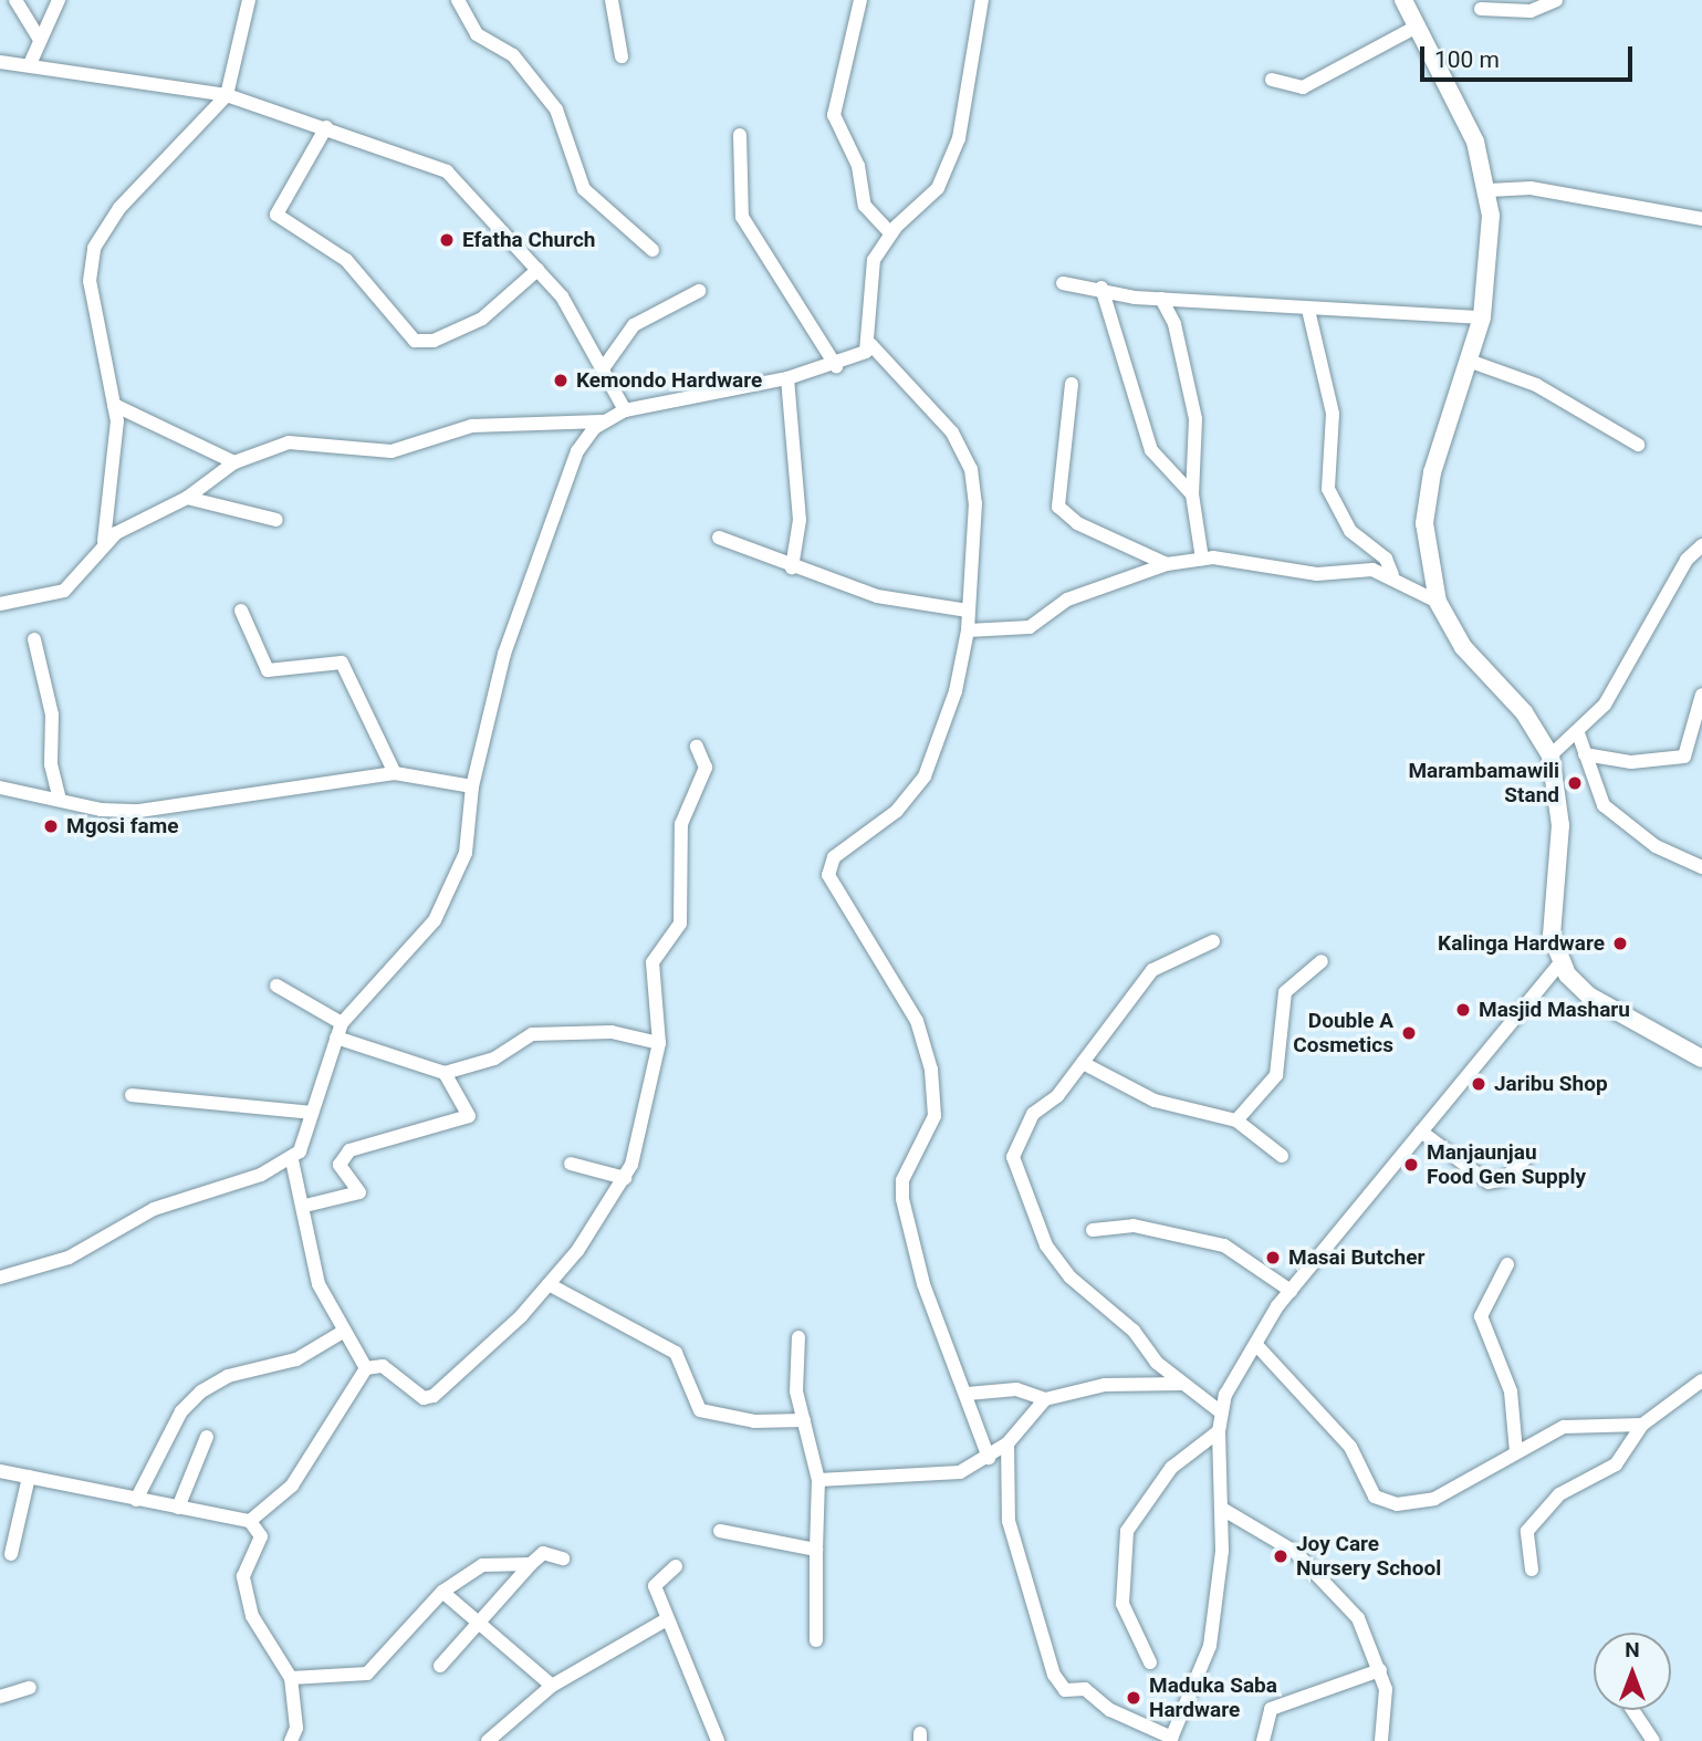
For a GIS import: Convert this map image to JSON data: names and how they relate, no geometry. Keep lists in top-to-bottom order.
{
  "places": [
    "Efatha Church",
    "Kemondo Hardware",
    "Marambamawili Stand",
    "Mgosi fame",
    "Kalinga Hardware",
    "Masjid Masharu",
    "Double A Cosmetics",
    "Jaribu Shop",
    "Manjaunjau Food Gen Supply",
    "Masai Butcher",
    "Joy Care Nursery School",
    "Maduka Saba Hardware"
  ],
  "scale_bar": "100 m",
  "north": "top"
}
